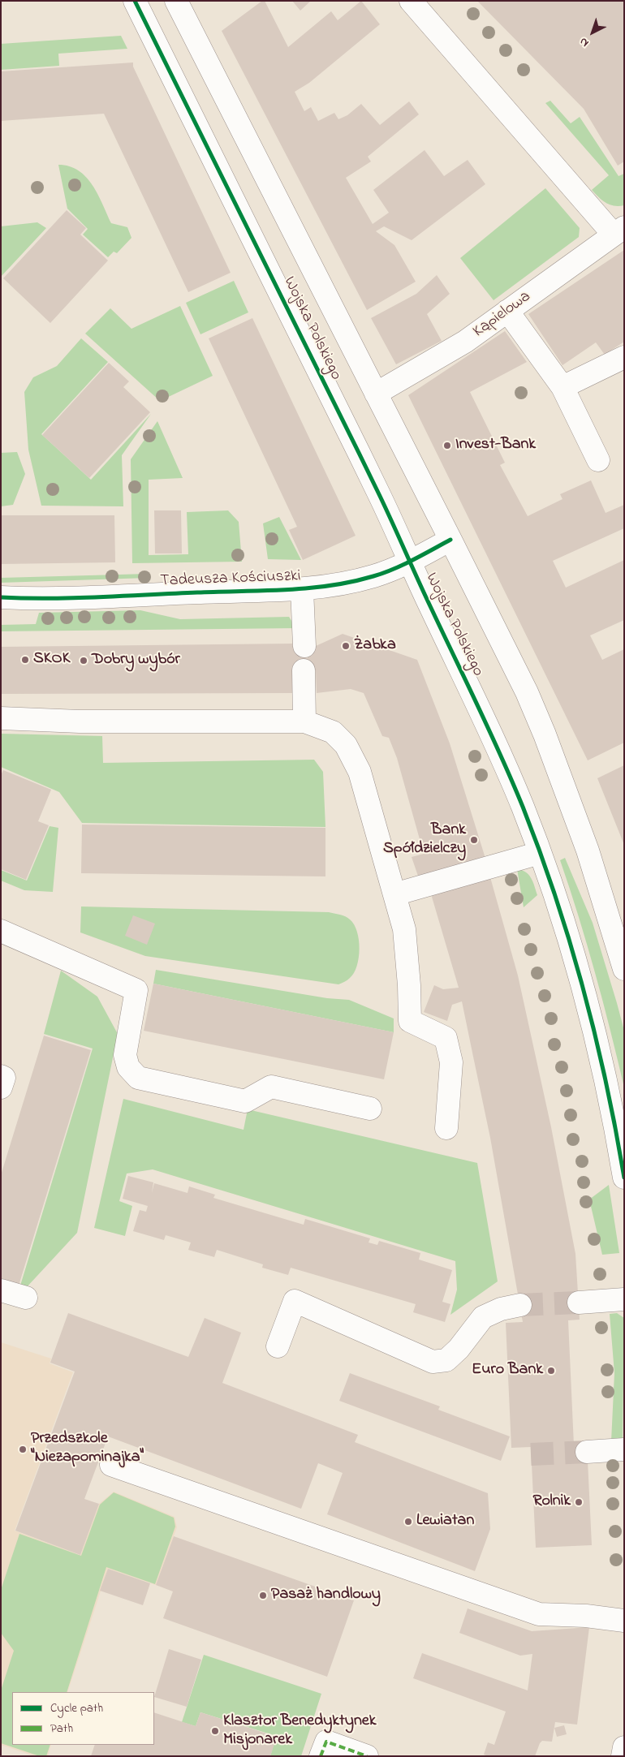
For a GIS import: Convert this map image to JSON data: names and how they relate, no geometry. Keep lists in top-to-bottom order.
{
  "streets": {
    "street": ["Kąpielowa", "Wojska Polskiego", "Tadeusza Kościuszki"]
  },
  "crossings": [
    ["Kąpielowa", "Wojska Polskiego"],
    ["Wojska Polskiego", "Tadeusza Kościuszki"]
  ],
  "places": [
    "Invest-Bank",
    "Żabka",
    "SKOK",
    "Dobry wybór",
    "Bank Spółdzielczy",
    "Euro Bank",
    "Przedszkole \"Niezapominajka\"",
    "Rolnik",
    "Lewiatan",
    "Pasaż handlowy",
    "Klasztor Benedyktynek Misjonarek"
  ],
  "legend": ["Cycle path", "Path"],
  "north": "bottom left"
}
